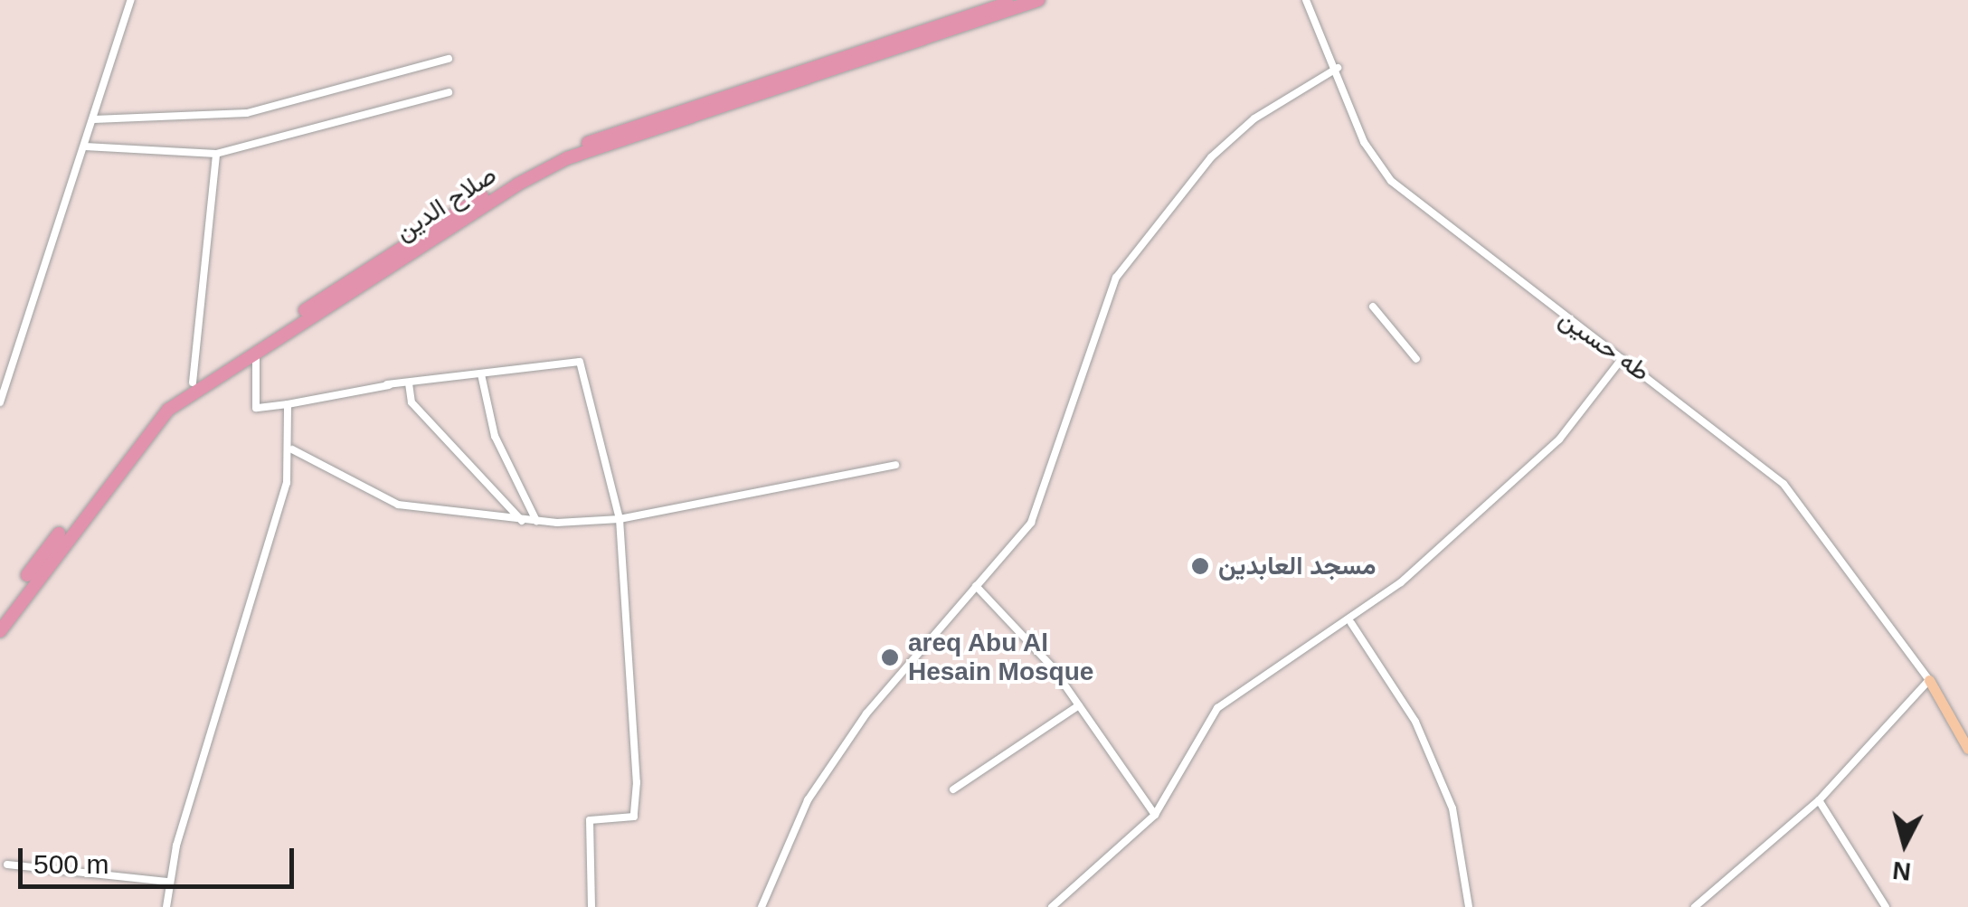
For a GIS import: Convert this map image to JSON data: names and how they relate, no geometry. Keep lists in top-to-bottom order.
{
  "streets": {
    "highway": ["صلاح الدين"],
    "main road": ["طه حسين"]
  },
  "places": ["مسجد العابدين", "areq Abu Al Hesain Mosque"],
  "scale_bar": "500 m",
  "north": "bottom"
}
